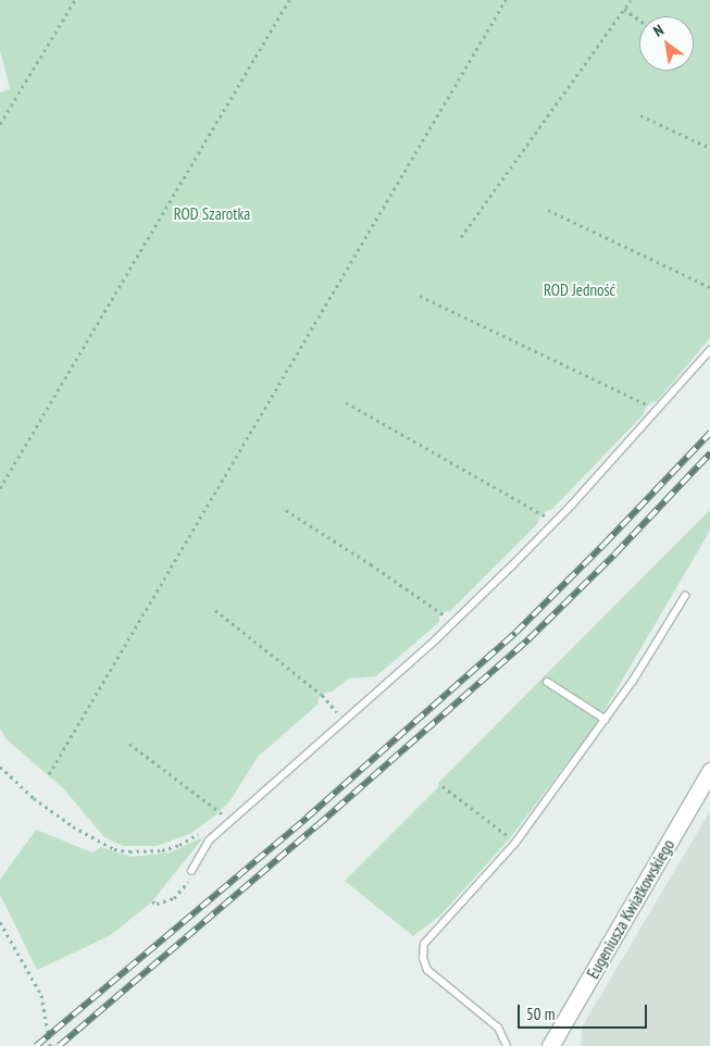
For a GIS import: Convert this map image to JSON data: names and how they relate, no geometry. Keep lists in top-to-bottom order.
{
  "streets": {
    "street": ["Eugeniusza Kwiatkowskiego"]
  },
  "parks": ["ROD Szarotka", "ROD Jedność"],
  "scale_bar": "50 m",
  "north": "top left"
}
